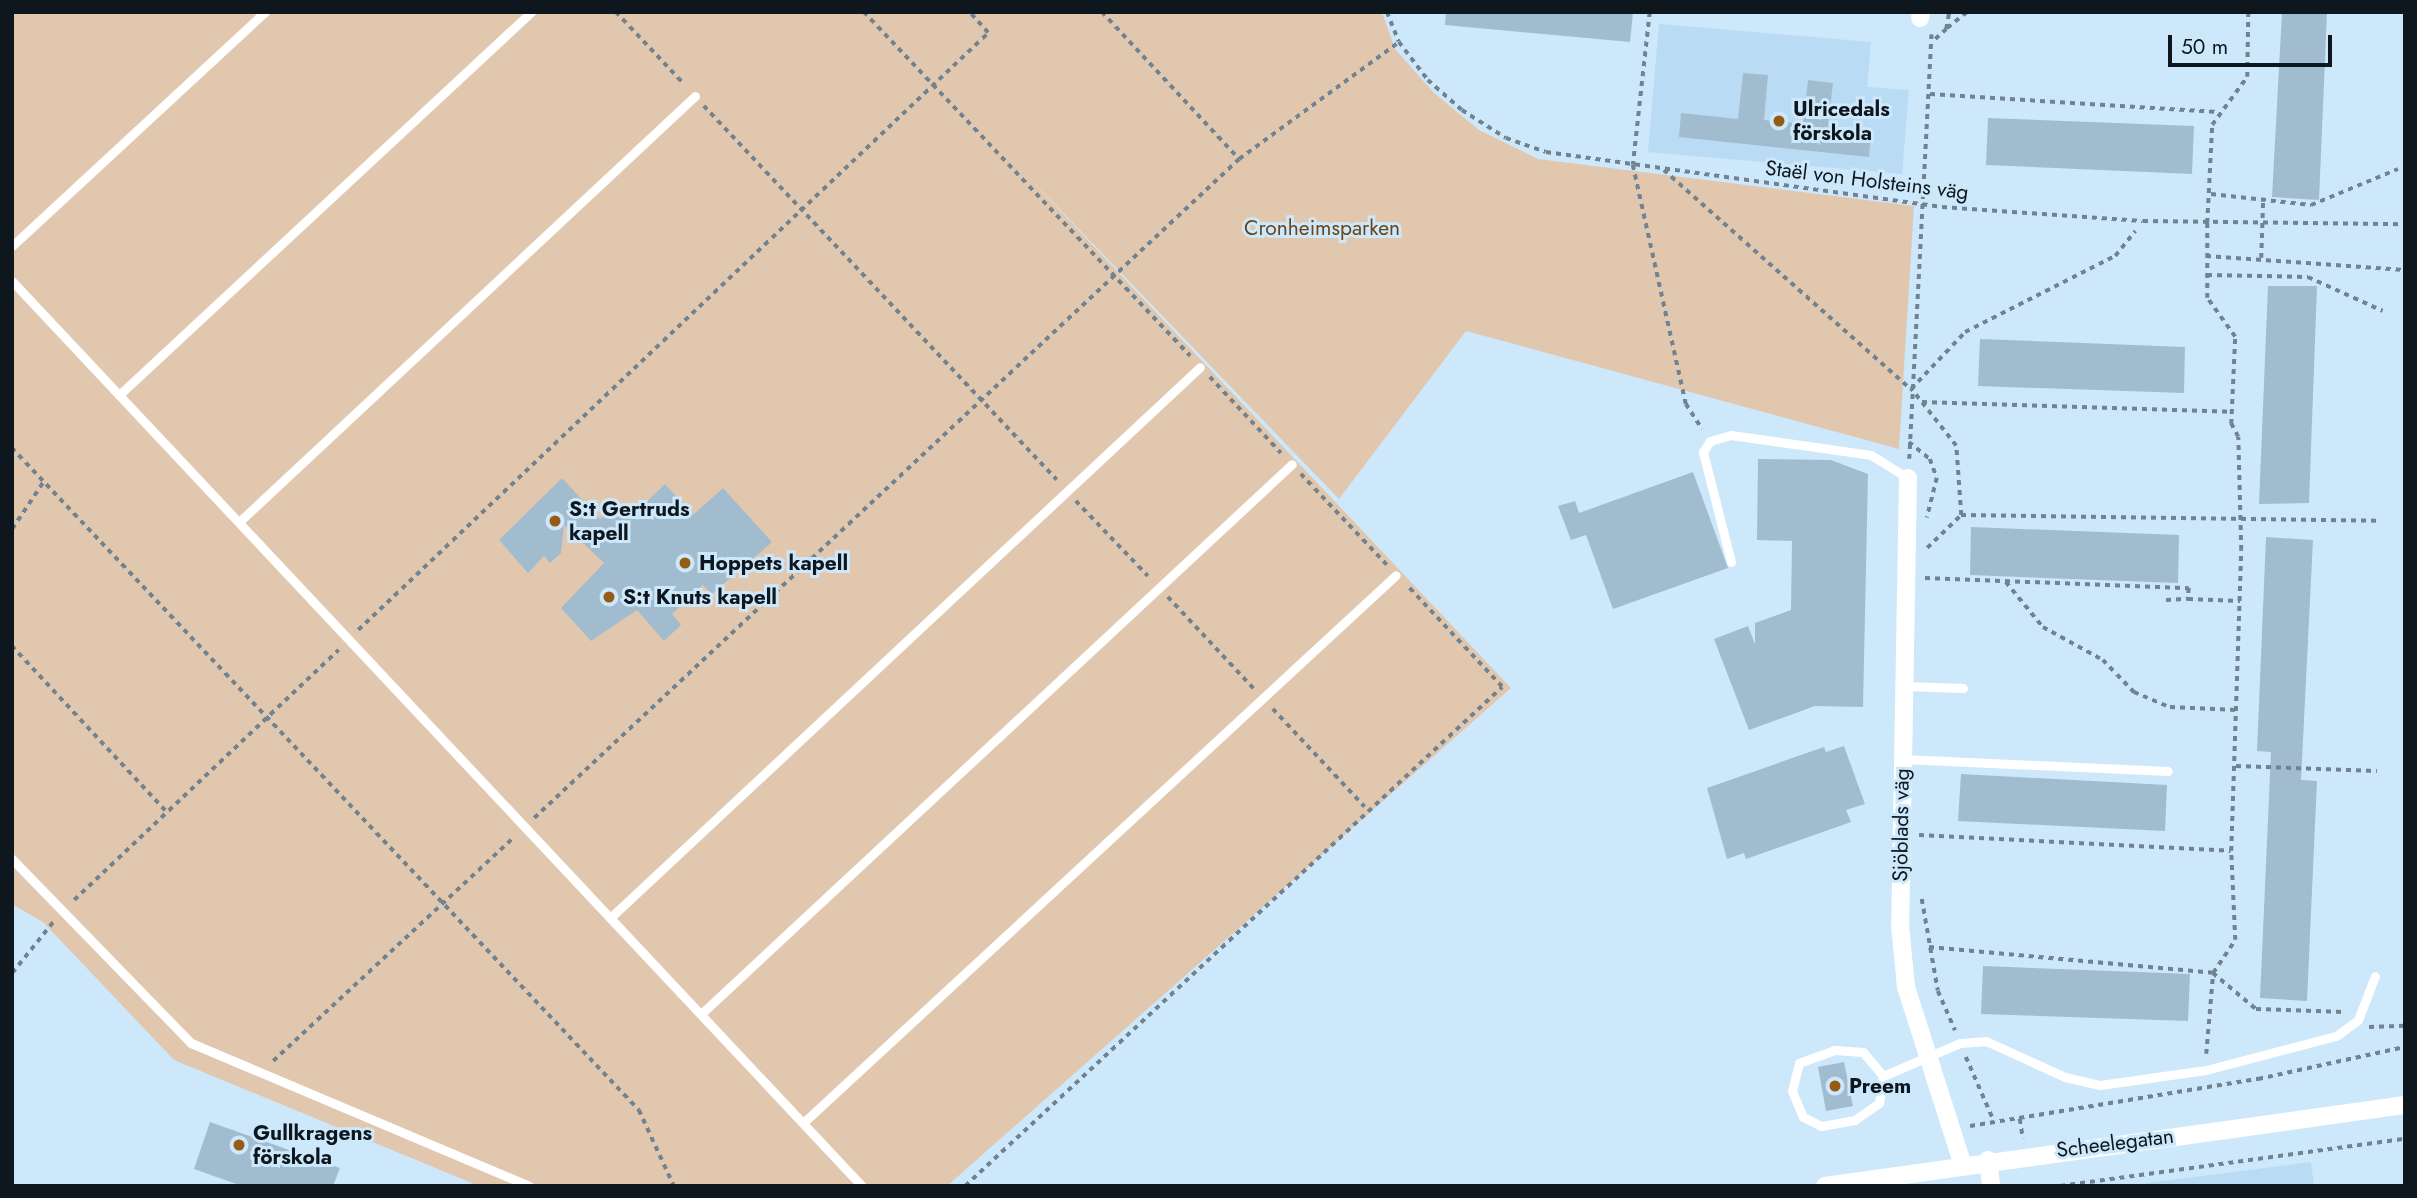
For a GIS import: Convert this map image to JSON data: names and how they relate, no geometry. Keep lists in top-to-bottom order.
{
  "streets": {
    "street": ["Sjöblads väg", "Scheelegatan"],
    "path": ["Staël von Holsteins väg"]
  },
  "crossings": [
    ["Sjöblads väg", "Scheelegatan"]
  ],
  "parks": ["Cronheimsparken"],
  "places": [
    "Ulricedals förskola",
    "S:t Gertruds kapell",
    "Hoppets kapell",
    "S:t Knuts kapell",
    "Preem",
    "Gullkragens förskola"
  ],
  "scale_bar": "50 m"
}
